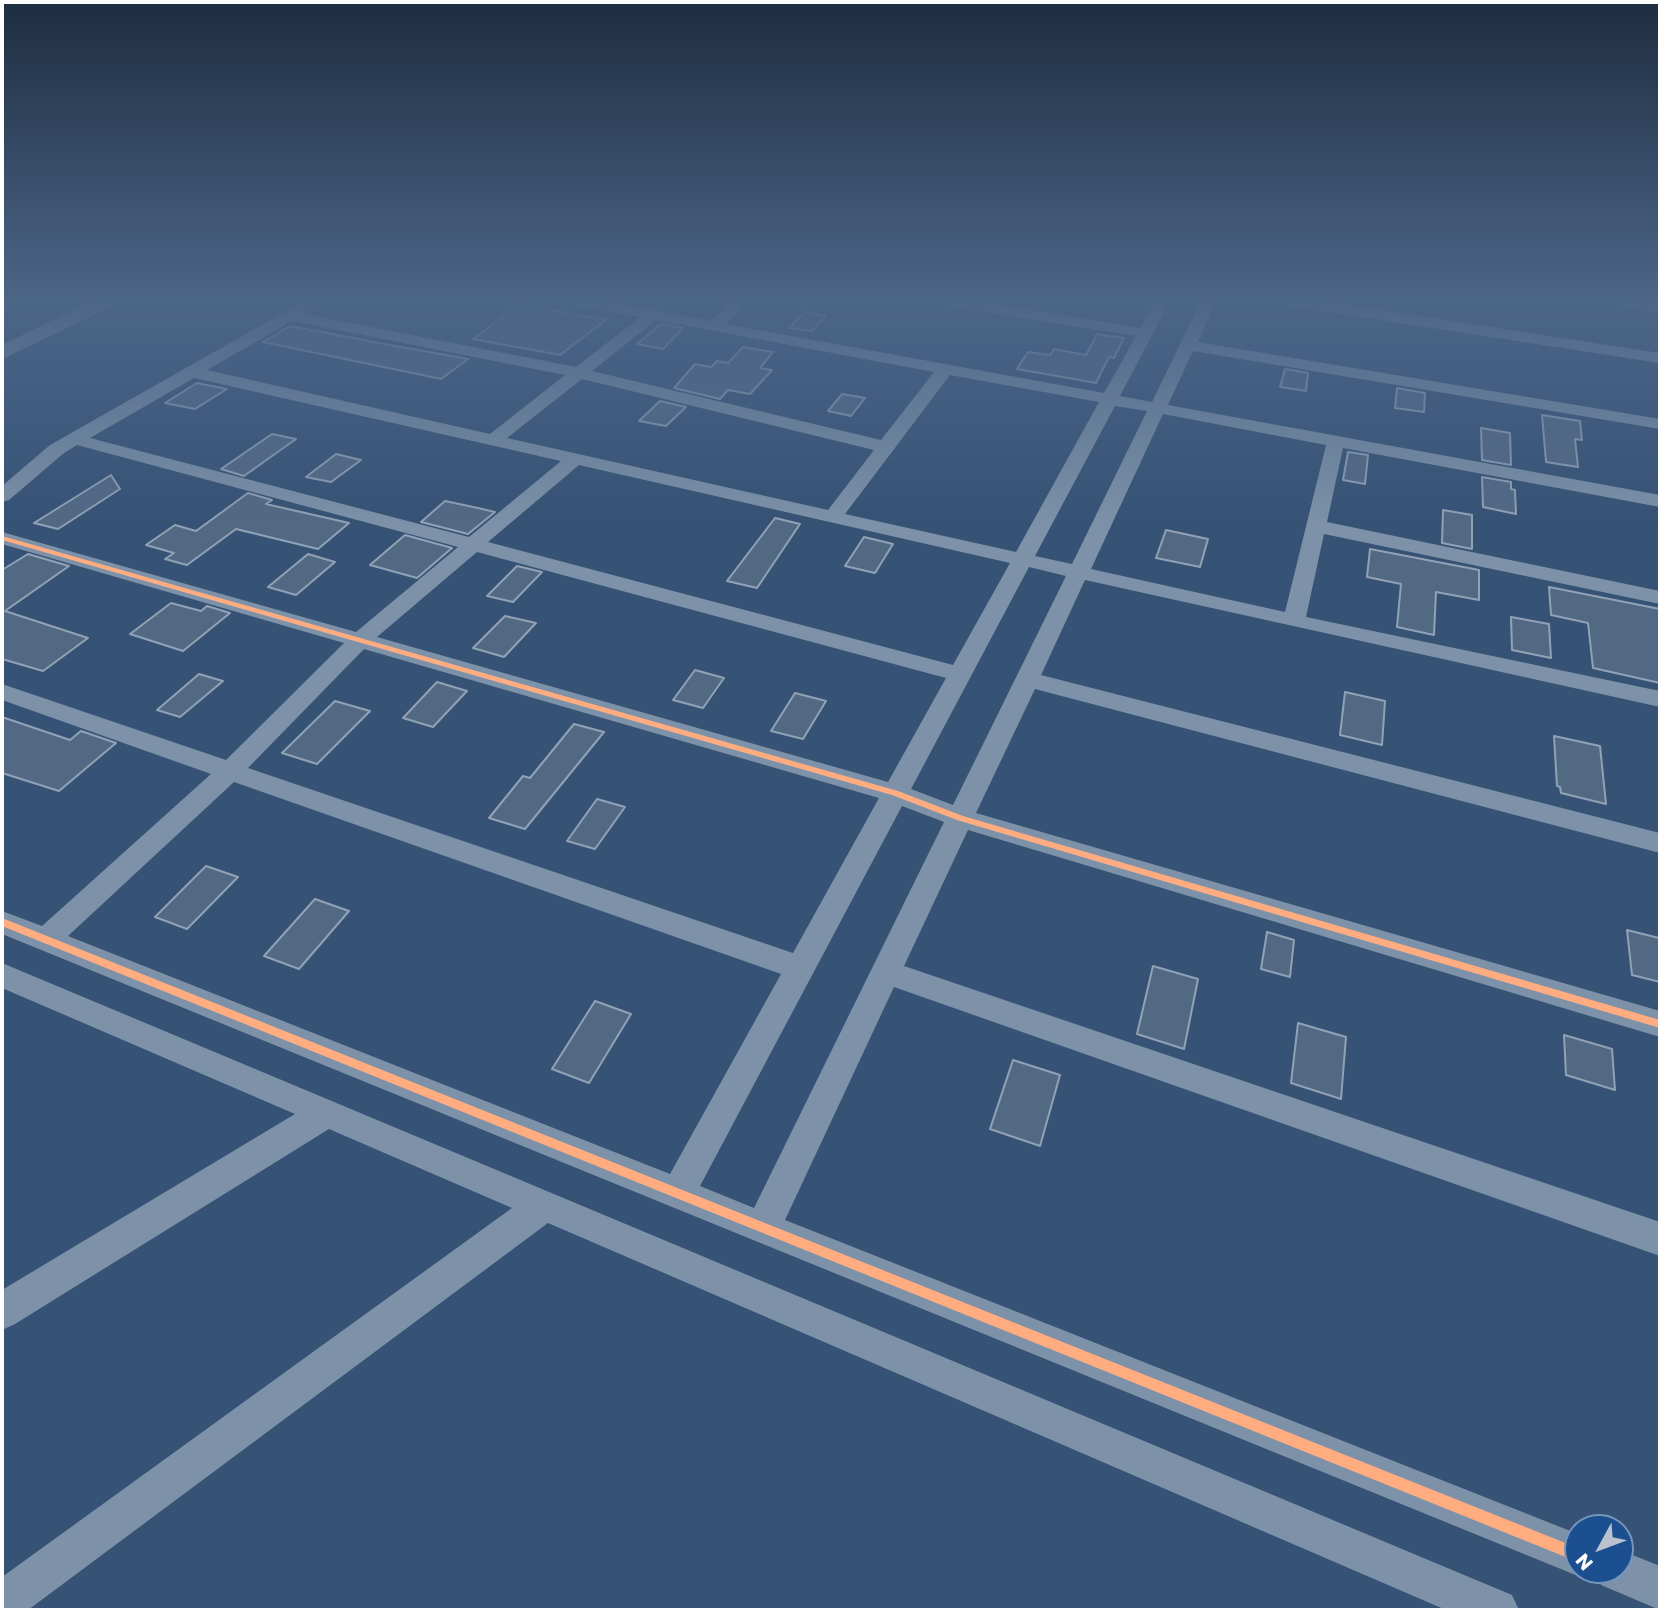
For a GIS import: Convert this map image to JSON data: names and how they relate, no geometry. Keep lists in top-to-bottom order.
{
  "north": "bottom left"
}
